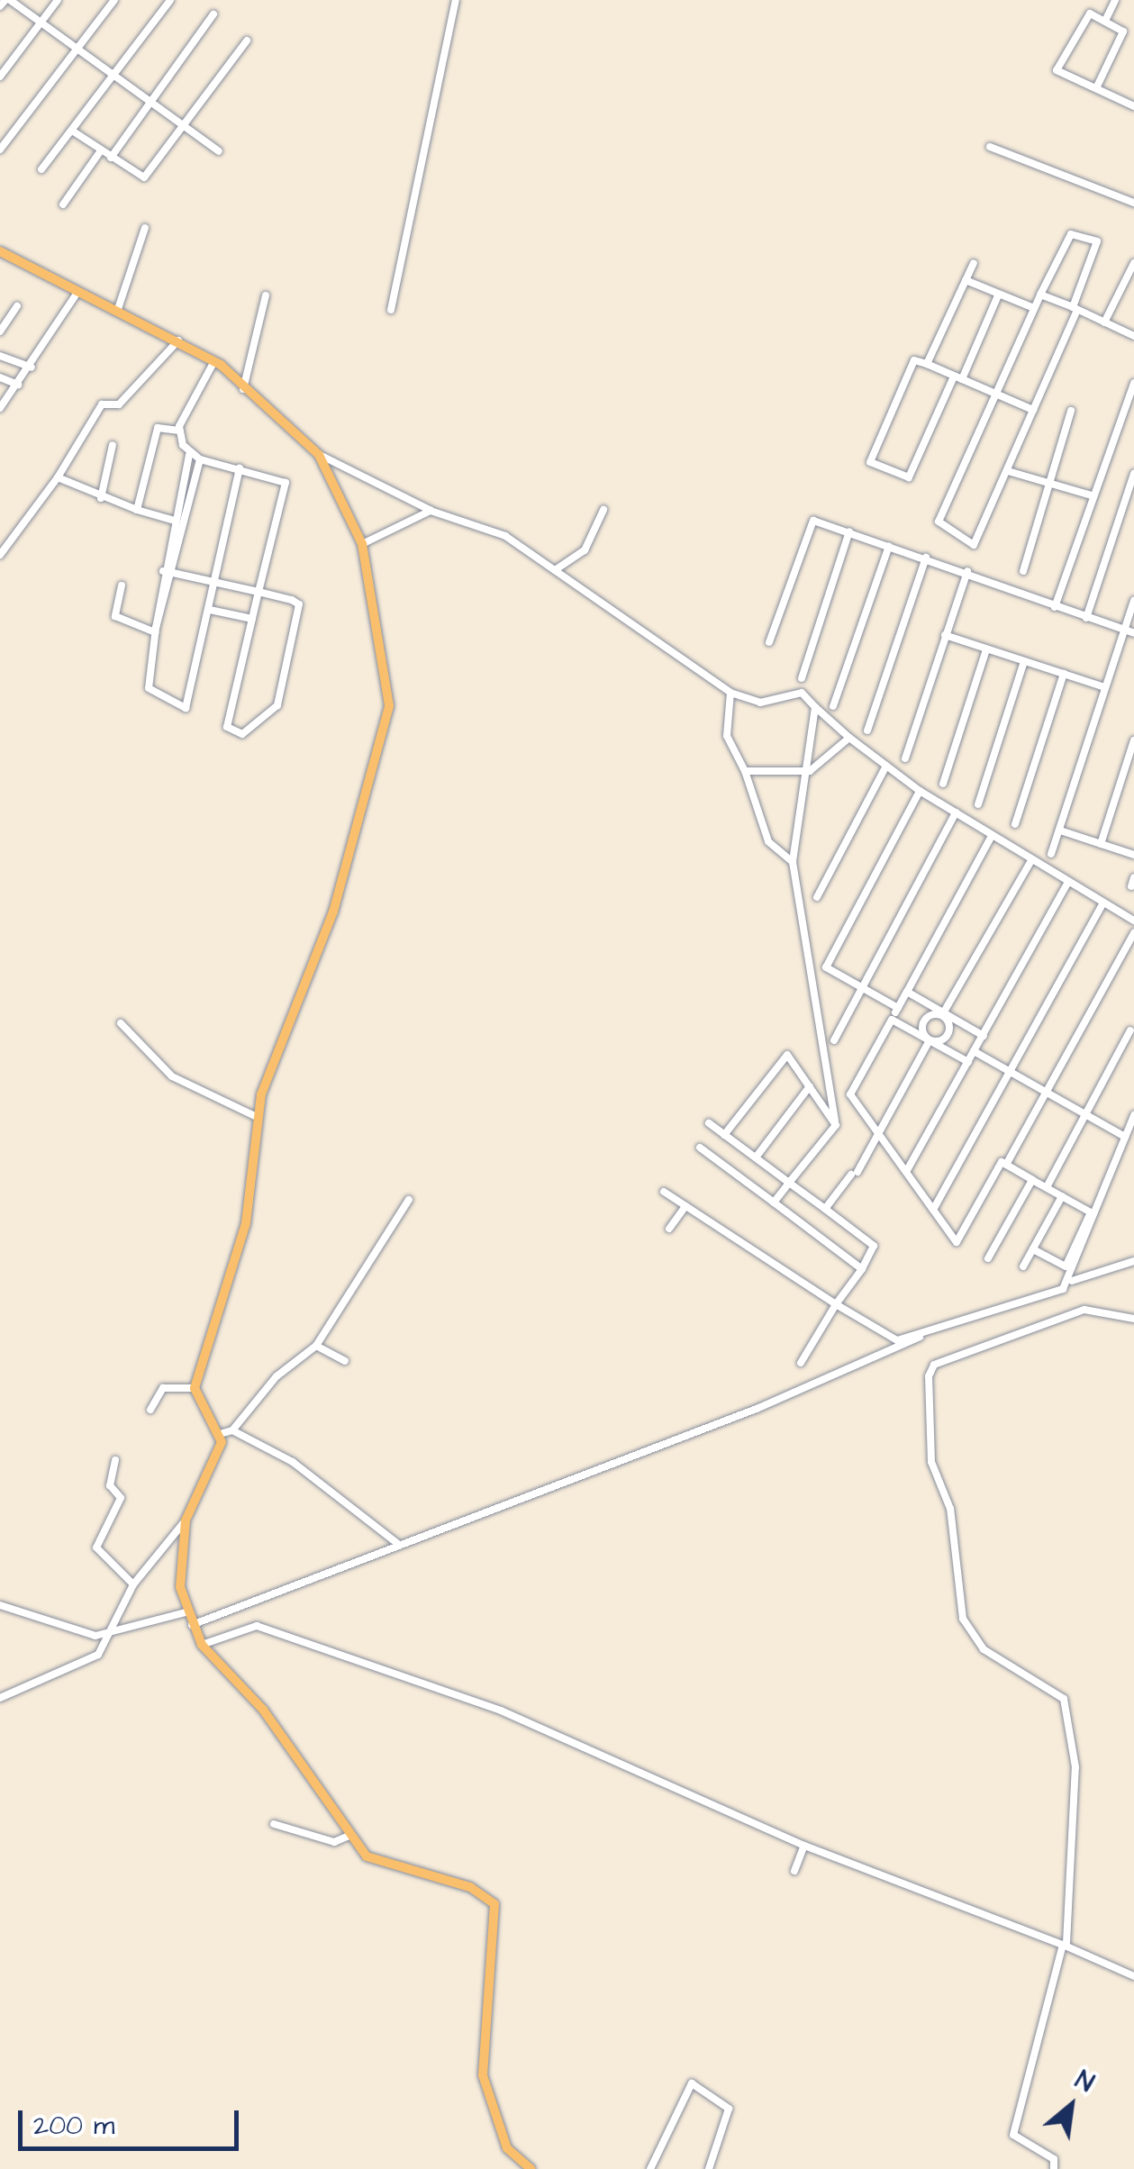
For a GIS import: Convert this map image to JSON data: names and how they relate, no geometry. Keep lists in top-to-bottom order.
{
  "scale_bar": "200 m",
  "north": "top right"
}
